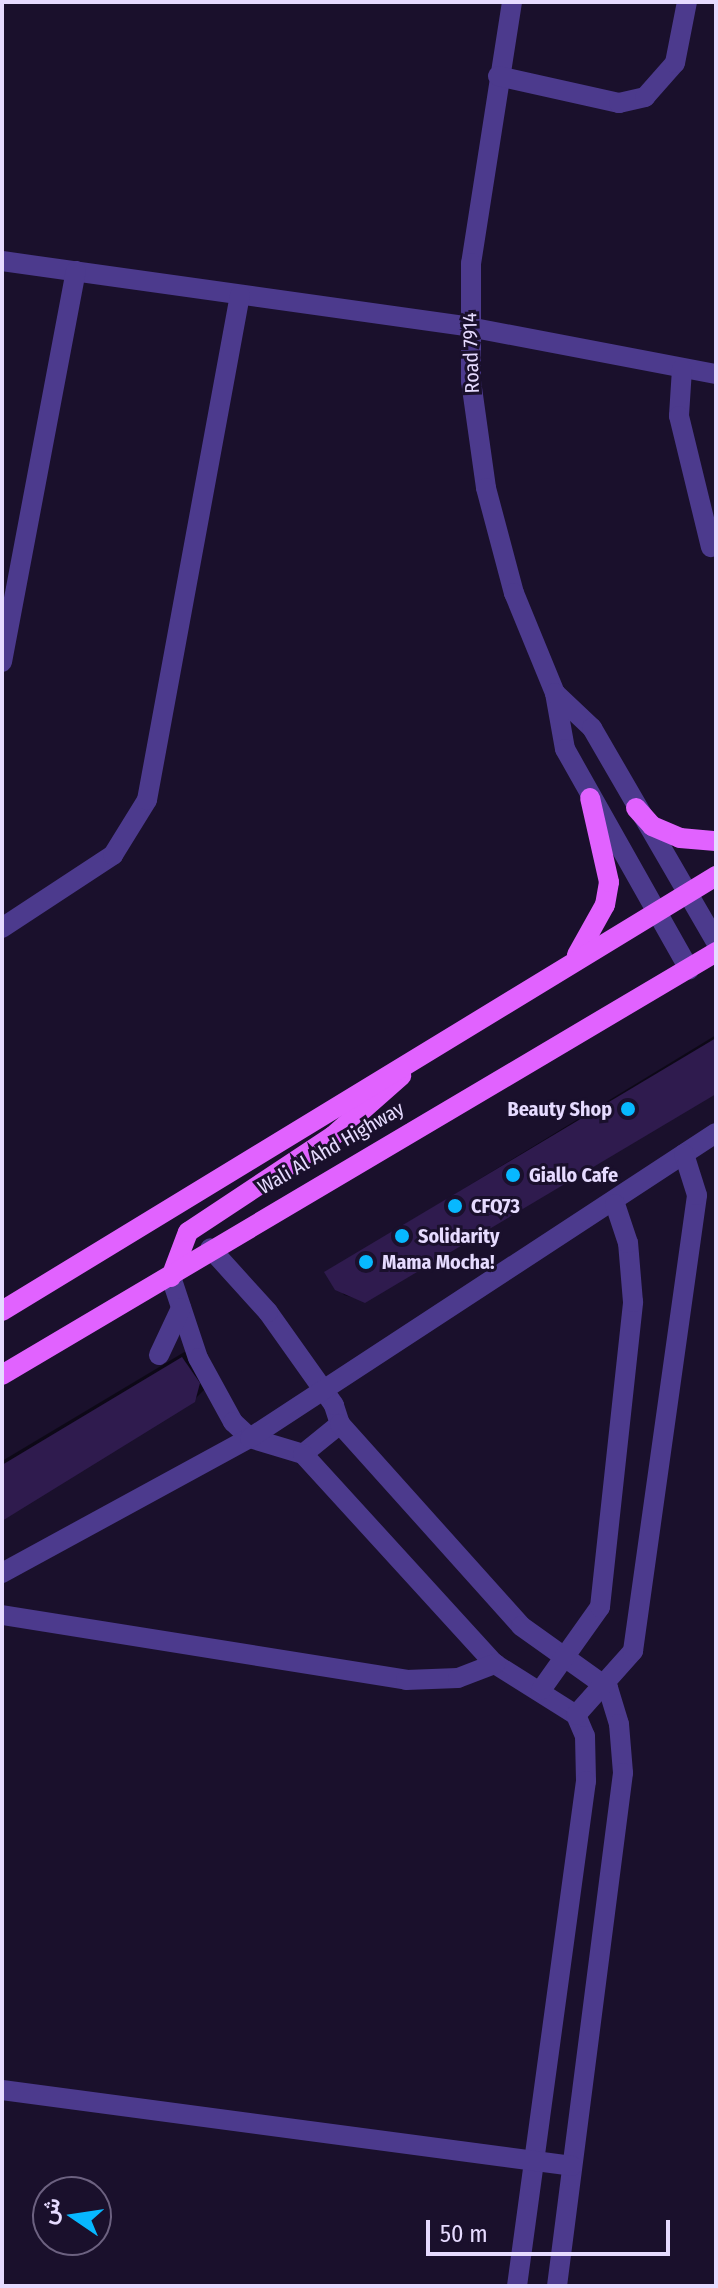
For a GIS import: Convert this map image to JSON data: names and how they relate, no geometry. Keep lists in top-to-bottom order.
{
  "streets": {
    "main road": ["Wali Al Ahd Highway"],
    "street": ["Road 7914"]
  },
  "crossings": [
    ["Road 7914", "Wali Al Ahd Highway"]
  ],
  "places": [
    "Beauty Shop",
    "Giallo Cafe",
    "CFQ73",
    "Solidarity",
    "Mama Mocha!"
  ],
  "scale_bar": "50 m",
  "north": "left"
}
